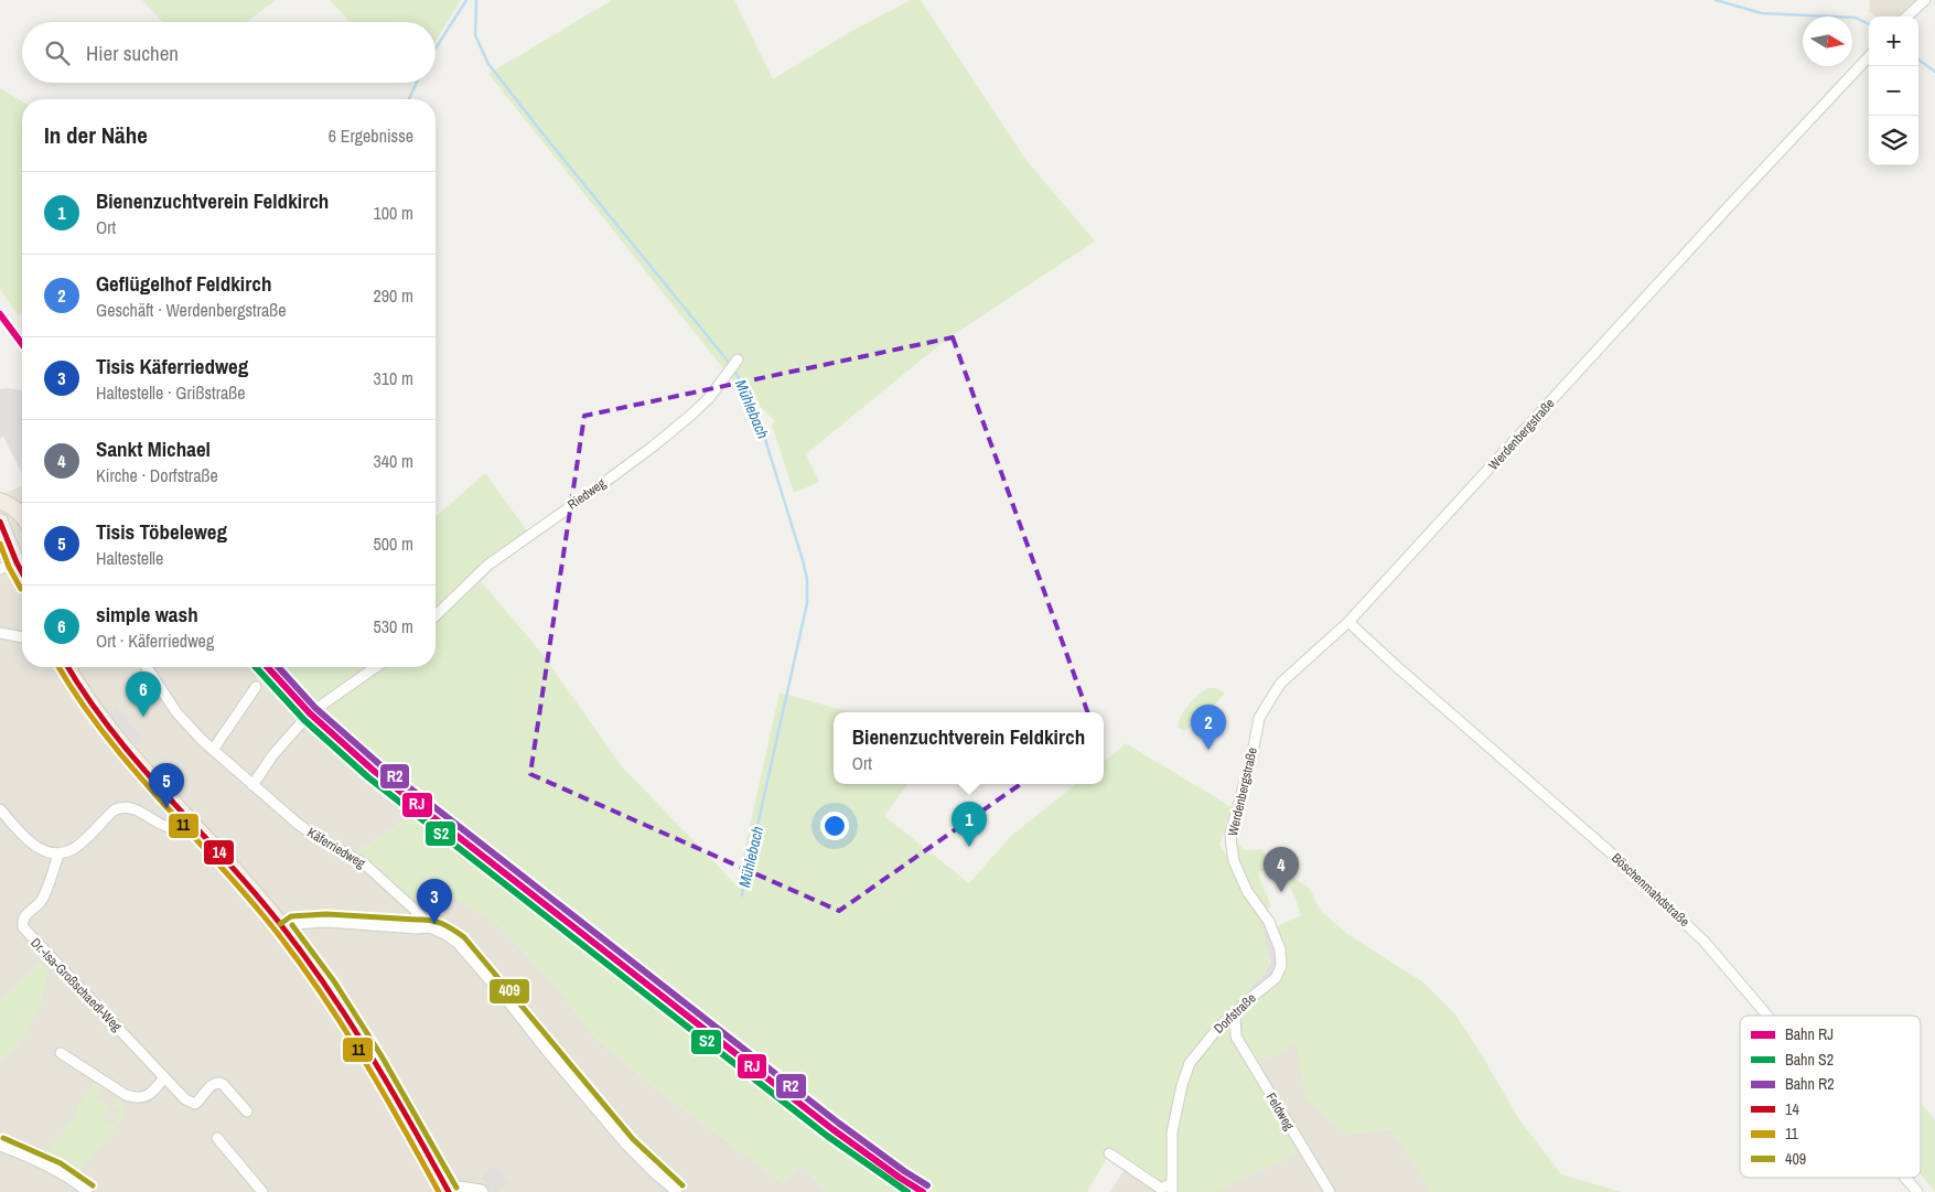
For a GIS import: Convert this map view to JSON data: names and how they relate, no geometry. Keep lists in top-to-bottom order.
{
  "streets": {
    "street": [
      "Werdenbergstraße",
      "Riedweg",
      "Käferriedweg",
      "Böschenmahdstraße",
      "Dr.-Isa-Großschaedl-Weg",
      "Dorfstraße",
      "Feldweg"
    ]
  },
  "crossings": [
    ["Werdenbergstraße", "Böschenmahdstraße"],
    ["Werdenbergstraße", "Dorfstraße"],
    ["Dorfstraße", "Feldweg"]
  ],
  "water": ["Mühlebach"],
  "lines": [
    "rail line RJ",
    "transit line 14",
    "transit line 11",
    "rail line S2",
    "rail line R2",
    "transit line 409"
  ],
  "legend": [
    "Bahn RJ",
    "Bahn S2",
    "Bahn R2",
    "14",
    "11",
    "409"
  ],
  "north": "right",
  "page": {
    "map_buttons": ["+", "−"],
    "search": "Hier suchen",
    "heading": ["In der Nähe", "6 Ergebnisse"],
    "list": [
      {
        "mark": "1",
        "name": "Bienenzuchtverein Feldkirch",
        "note": "Ort",
        "value": "100 m"
      },
      {
        "mark": "2",
        "name": "Geflügelhof Feldkirch",
        "note": "Geschäft · Werdenbergstraße",
        "value": "290 m"
      },
      {
        "mark": "3",
        "name": "Tisis Käferriedweg",
        "note": "Haltestelle · Grißstraße",
        "value": "310 m"
      },
      {
        "mark": "4",
        "name": "Sankt Michael",
        "note": "Kirche · Dorfstraße",
        "value": "340 m"
      },
      {
        "mark": "5",
        "name": "Tisis Töbeleweg",
        "note": "Haltestelle",
        "value": "500 m"
      },
      {
        "mark": "6",
        "name": "simple wash",
        "note": "Ort · Käferriedweg",
        "value": "530 m"
      }
    ],
    "pins": [
      "6",
      "2",
      "5",
      "1",
      "4",
      "3"
    ],
    "popup": ["Bienenzuchtverein Feldkirch", "Ort"]
  }
}
